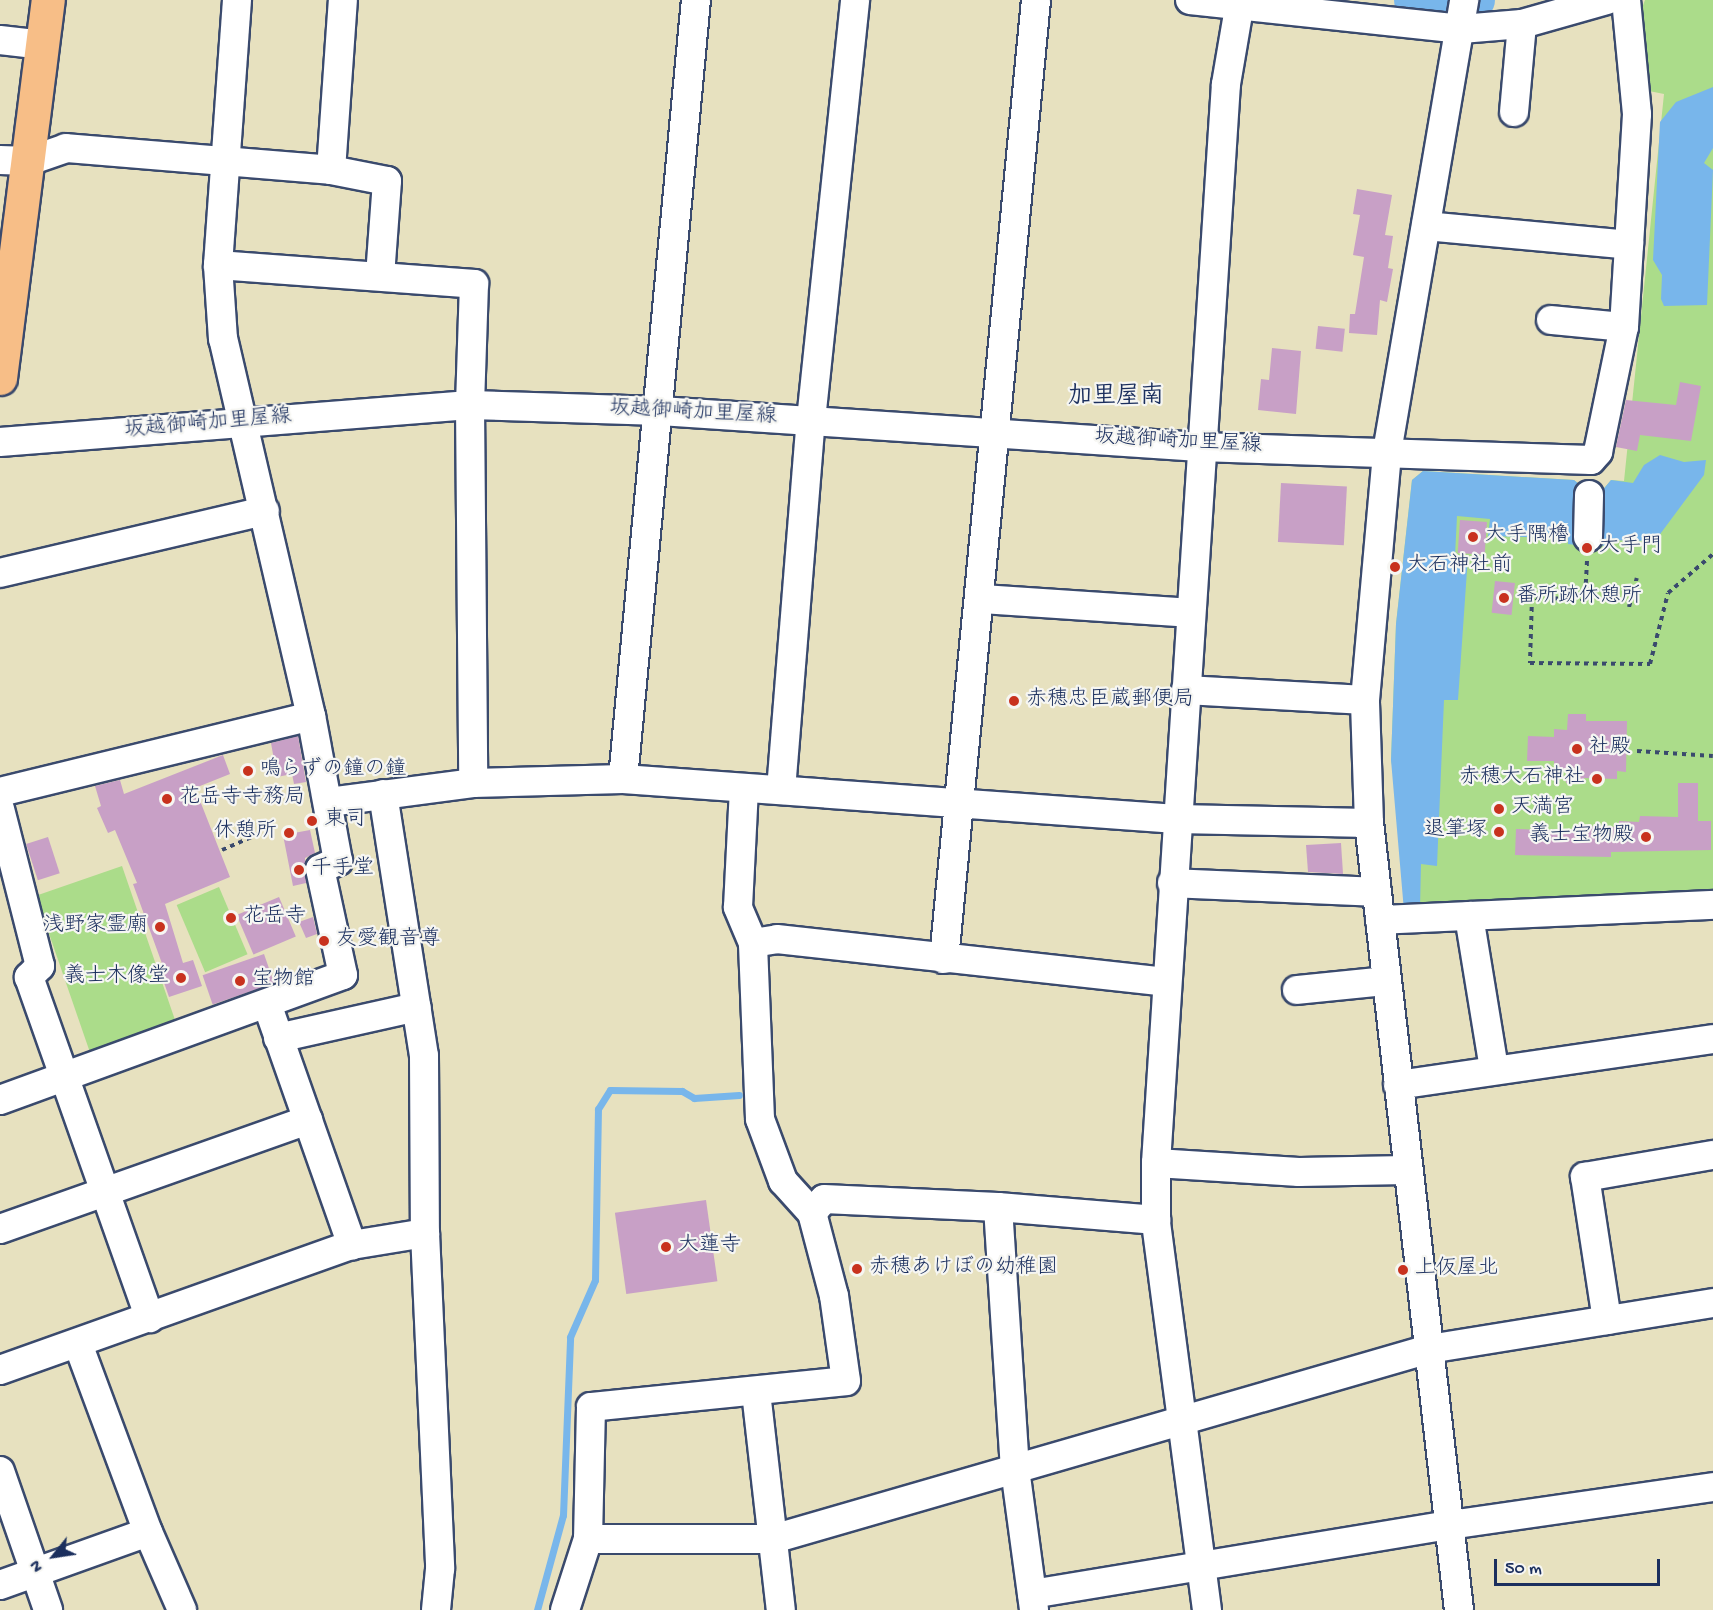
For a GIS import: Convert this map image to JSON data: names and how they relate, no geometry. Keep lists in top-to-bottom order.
{
  "streets": {
    "street": ["坂越御崎加里屋線"]
  },
  "districts": ["加里屋南"],
  "places": [
    "大手隅櫓",
    "大手門",
    "大石神社前",
    "番所跡休憩所",
    "赤穂忠臣蔵郵便局",
    "社殿",
    "鳴らずの鐘の鐘",
    "赤穂大石神社",
    "花岳寺寺務局",
    "天満宮",
    "東司",
    "退筆塚",
    "休憩所",
    "義士宝物殿",
    "千手堂",
    "花岳寺",
    "浅野家霊廟",
    "友愛観音尊",
    "義士木像堂",
    "宝物館",
    "大蓮寺",
    "赤穂あけぼの幼稚園",
    "上仮屋北"
  ],
  "scale_bar": "50 m",
  "north": "bottom left"
}
